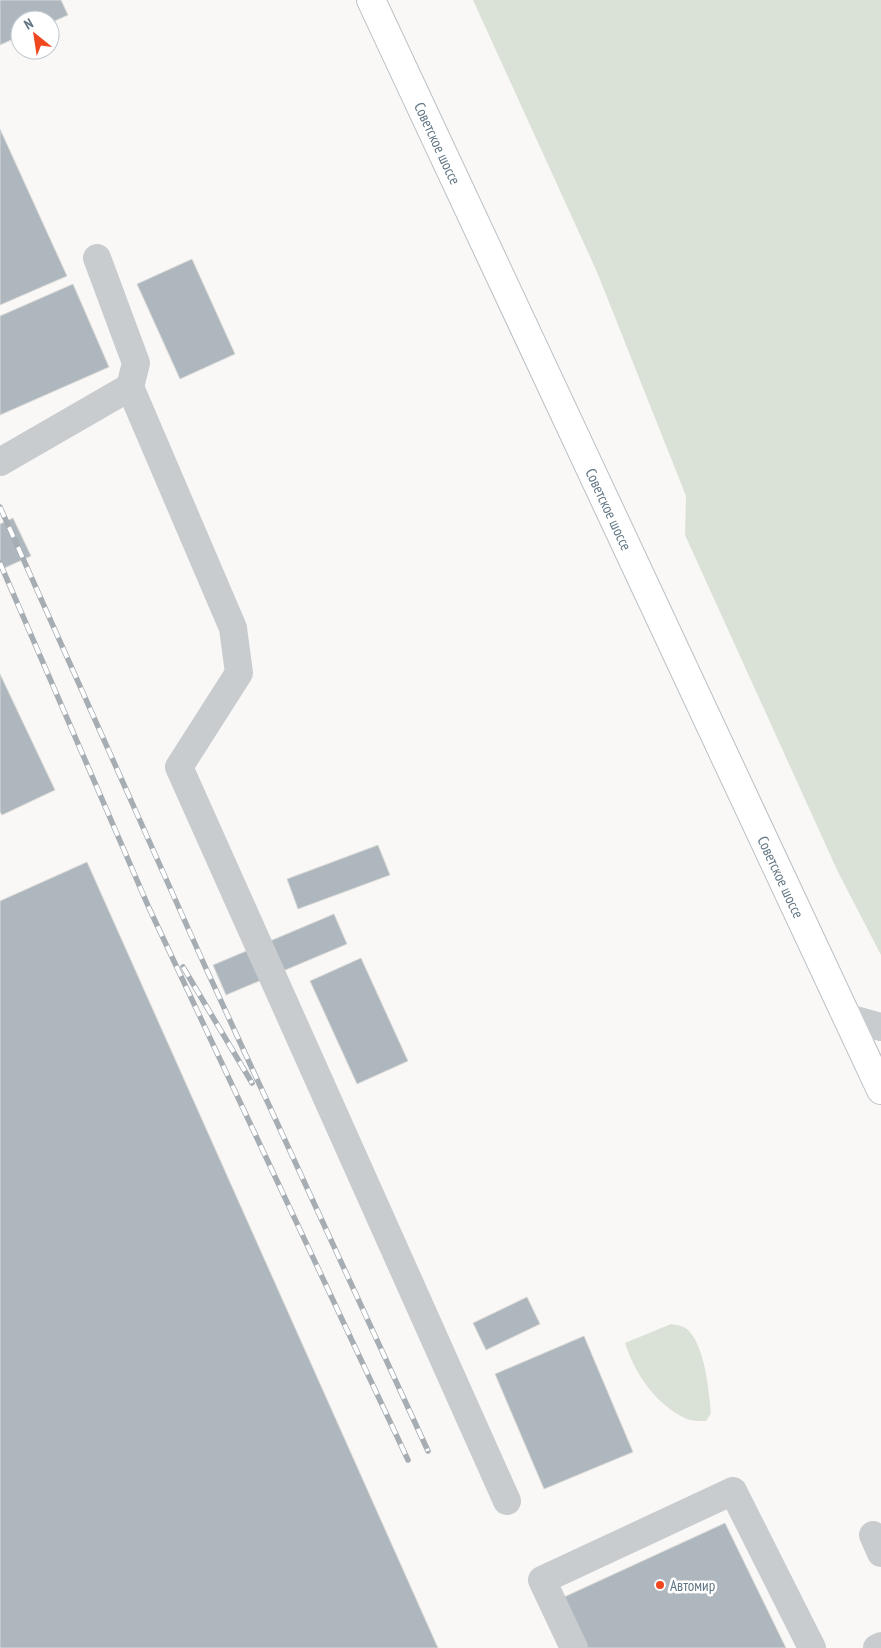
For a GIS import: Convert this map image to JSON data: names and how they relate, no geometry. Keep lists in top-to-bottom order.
{
  "streets": {
    "main road": ["Советское шоссе"]
  },
  "places": ["Автомир"],
  "north": "top left"
}
